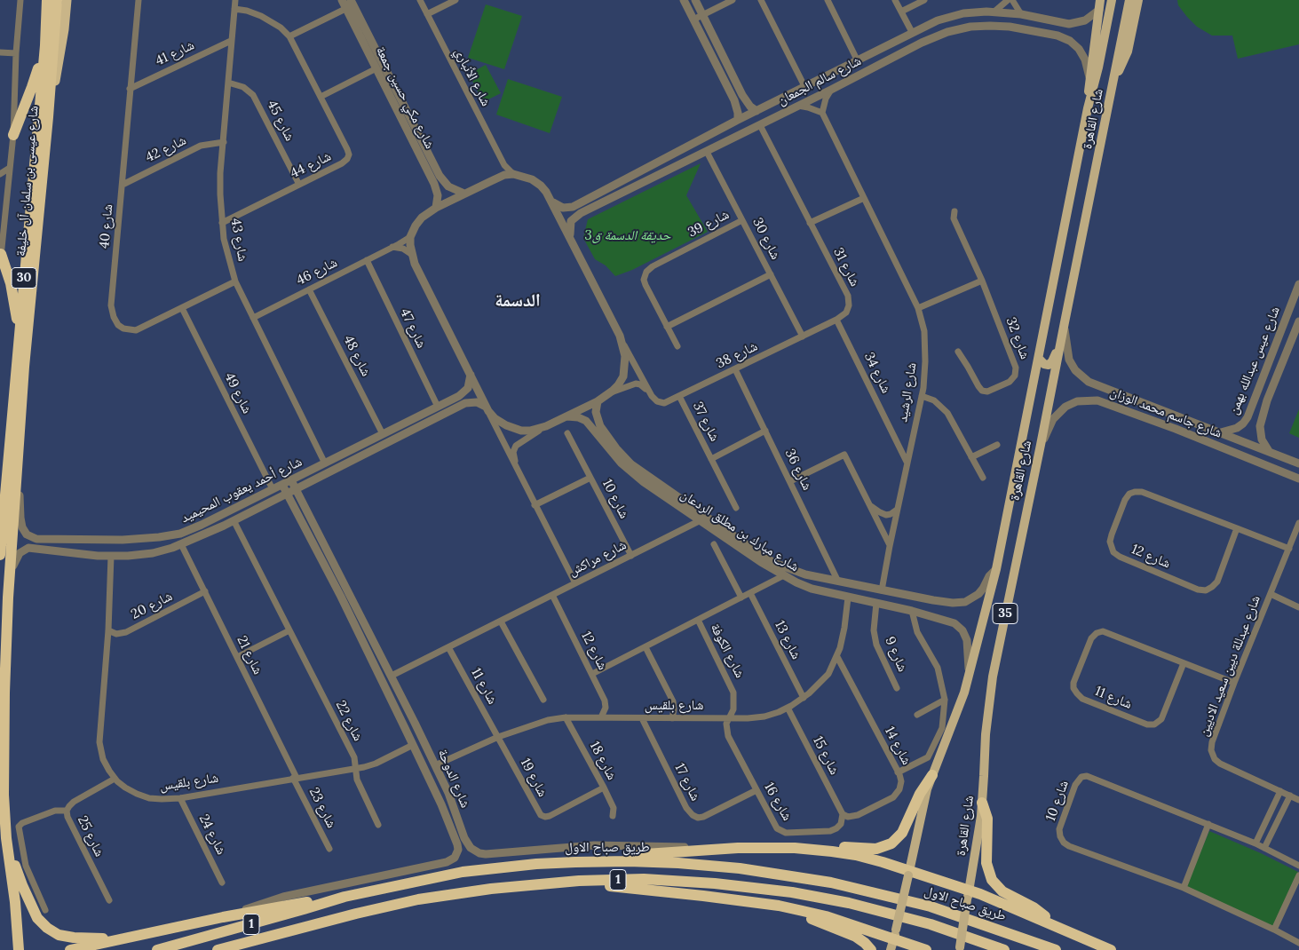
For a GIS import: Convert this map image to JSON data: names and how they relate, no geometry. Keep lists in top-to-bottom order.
{
  "streets": {
    "highway": [
      "شارع عيسى بن سلمان آل خليفة",
      "30",
      "طريق صباح الاول",
      "1"
    ],
    "main road": ["شارع القاهرة", "35"],
    "street": [
      "شارع 41",
      "شارع الأنباري",
      "شارع سالم الجمعان",
      "شارع مكي حسين جمعة",
      "شارع 45",
      "شارع 42",
      "شارع 44",
      "شارع 39",
      "شارع 40",
      "شارع 30",
      "شارع 43",
      "شارع 31",
      "شارع 46",
      "شارع 47",
      "شارع 32",
      "شارع 38",
      "شارع 48",
      "شارع عيس عبدالله بهمن",
      "شارع 34",
      "شارع الرشيد",
      "شارع 49",
      "شارع جاسم محمد الوزان",
      "شارع 37",
      "شارع 36",
      "شارع أحمد يعقوب المحيميد",
      "شارع 10",
      "شارع مبارك بن مطلق الردعان",
      "شارع 12",
      "شارع مراكش",
      "شارع 20",
      "شارع 13",
      "شارع الكوفة",
      "شارع 9",
      "شارع 21",
      "شارع عبدللة ديين سعيد الاديين",
      "شارع 11",
      "شارع بلقيس",
      "شارع 22",
      "شارع 14",
      "شارع 15",
      "شارع 18",
      "شارع 19",
      "شارع الدوحة",
      "شارع 17",
      "شارع 16",
      "شارع 23",
      "شارع 24",
      "شارع 25"
    ]
  },
  "crossings": [
    ["شارع 41", "شارع 40"],
    ["شارع 41", "شارع 43"],
    ["شارع سالم الجمعان", "شارع 30"],
    ["شارع سالم الجمعان", "شارع 31"],
    ["شارع القاهرة", "شارع جاسم محمد الوزان"],
    ["شارع القاهرة", "شارع مبارك بن مطلق الردعان"],
    ["شارع 45", "شارع 44"],
    ["شارع 45", "شارع 43"],
    ["شارع 42", "شارع 40"],
    ["شارع 42", "شارع 43"],
    ["شارع 44", "شارع 43"],
    ["شارع عيسى بن سلمان آل خليفة", "شارع أحمد يعقوب المحيميد"],
    ["شارع 39", "شارع 30"],
    ["شارع 40", "شارع 43"],
    ["شارع 40", "شارع 49"],
    ["شارع 30", "شارع 38"],
    ["شارع 43", "شارع 46"],
    ["شارع 43", "شارع أحمد يعقوب المحيميد"],
    ["شارع 31", "شارع 38"],
    ["شارع 31", "شارع 34"],
    ["شارع 46", "شارع 47"],
    ["شارع 46", "شارع 48"],
    ["شارع 47", "شارع أحمد يعقوب المحيميد"],
    ["شارع 38", "شارع 34"],
    ["شارع 38", "شارع 37"],
    ["شارع 38", "شارع 36"],
    ["شارع 48", "شارع أحمد يعقوب المحيميد"],
    ["شارع عيس عبدالله بهمن", "شارع جاسم محمد الوزان"],
    ["شارع 34", "شارع الرشيد"],
    ["شارع الرشيد", "شارع مبارك بن مطلق الردعان"],
    ["شارع 49", "شارع أحمد يعقوب المحيميد"],
    ["شارع 37", "شارع 36"],
    ["شارع 36", "شارع مبارك بن مطلق الردعان"],
    ["شارع أحمد يعقوب المحيميد", "شارع 21"],
    ["شارع أحمد يعقوب المحيميد", "شارع بلقيس"],
    ["شارع أحمد يعقوب المحيميد", "شارع 22"],
    ["شارع أحمد يعقوب المحيميد", "شارع الدوحة"],
    ["شارع 10", "شارع مراكش"],
    ["شارع مبارك بن مطلق الردعان", "شارع مراكش"],
    ["شارع مبارك بن مطلق الردعان", "شارع الكوفة"],
    ["شارع مبارك بن مطلق الردعان", "شارع 9"],
    ["شارع مبارك بن مطلق الردعان", "شارع بلقيس"],
    ["شارع 12", "شارع مراكش"],
    ["شارع 12", "شارع الكوفة"],
    ["شارع 12", "شارع عبدللة ديين سعيد الاديين"],
    ["شارع 12", "شارع بلقيس"],
    ["شارع مراكش", "شارع 11"],
    ["شارع مراكش", "شارع الدوحة"],
    ["شارع 20", "شارع 21"],
    ["شارع 20", "شارع بلقيس"],
    ["شارع 13", "شارع الكوفة"],
    ["شارع 13", "شارع بلقيس"],
    ["شارع الكوفة", "شارع بلقيس"],
    ["شارع الكوفة", "شارع 16"],
    ["شارع 21", "شارع بلقيس"],
    ["شارع 21", "شارع 23"],
    ["شارع عبدللة ديين سعيد الاديين", "شارع 11"],
    ["شارع 11", "شارع بلقيس"],
    ["شارع 11", "شارع 19"],
    ["شارع بلقيس", "شارع 22"],
    ["شارع بلقيس", "شارع 14"],
    ["شارع بلقيس", "شارع 15"],
    ["شارع بلقيس", "شارع 18"],
    ["شارع بلقيس", "شارع 19"],
    ["شارع بلقيس", "شارع الدوحة"],
    ["شارع بلقيس", "شارع 17"],
    ["شارع بلقيس", "شارع 16"],
    ["شارع بلقيس", "شارع 23"],
    ["شارع بلقيس", "شارع 24"],
    ["شارع بلقيس", "شارع 25"],
    ["شارع 14", "شارع 15"],
    ["شارع 14", "شارع 16"],
    ["شارع 15", "شارع 16"],
    ["شارع 18", "شارع 19"],
    ["شارع 17", "شارع 16"]
  ],
  "districts": ["الدسمة"],
  "parks": ["حديقة الدسمة ق3"]
}
